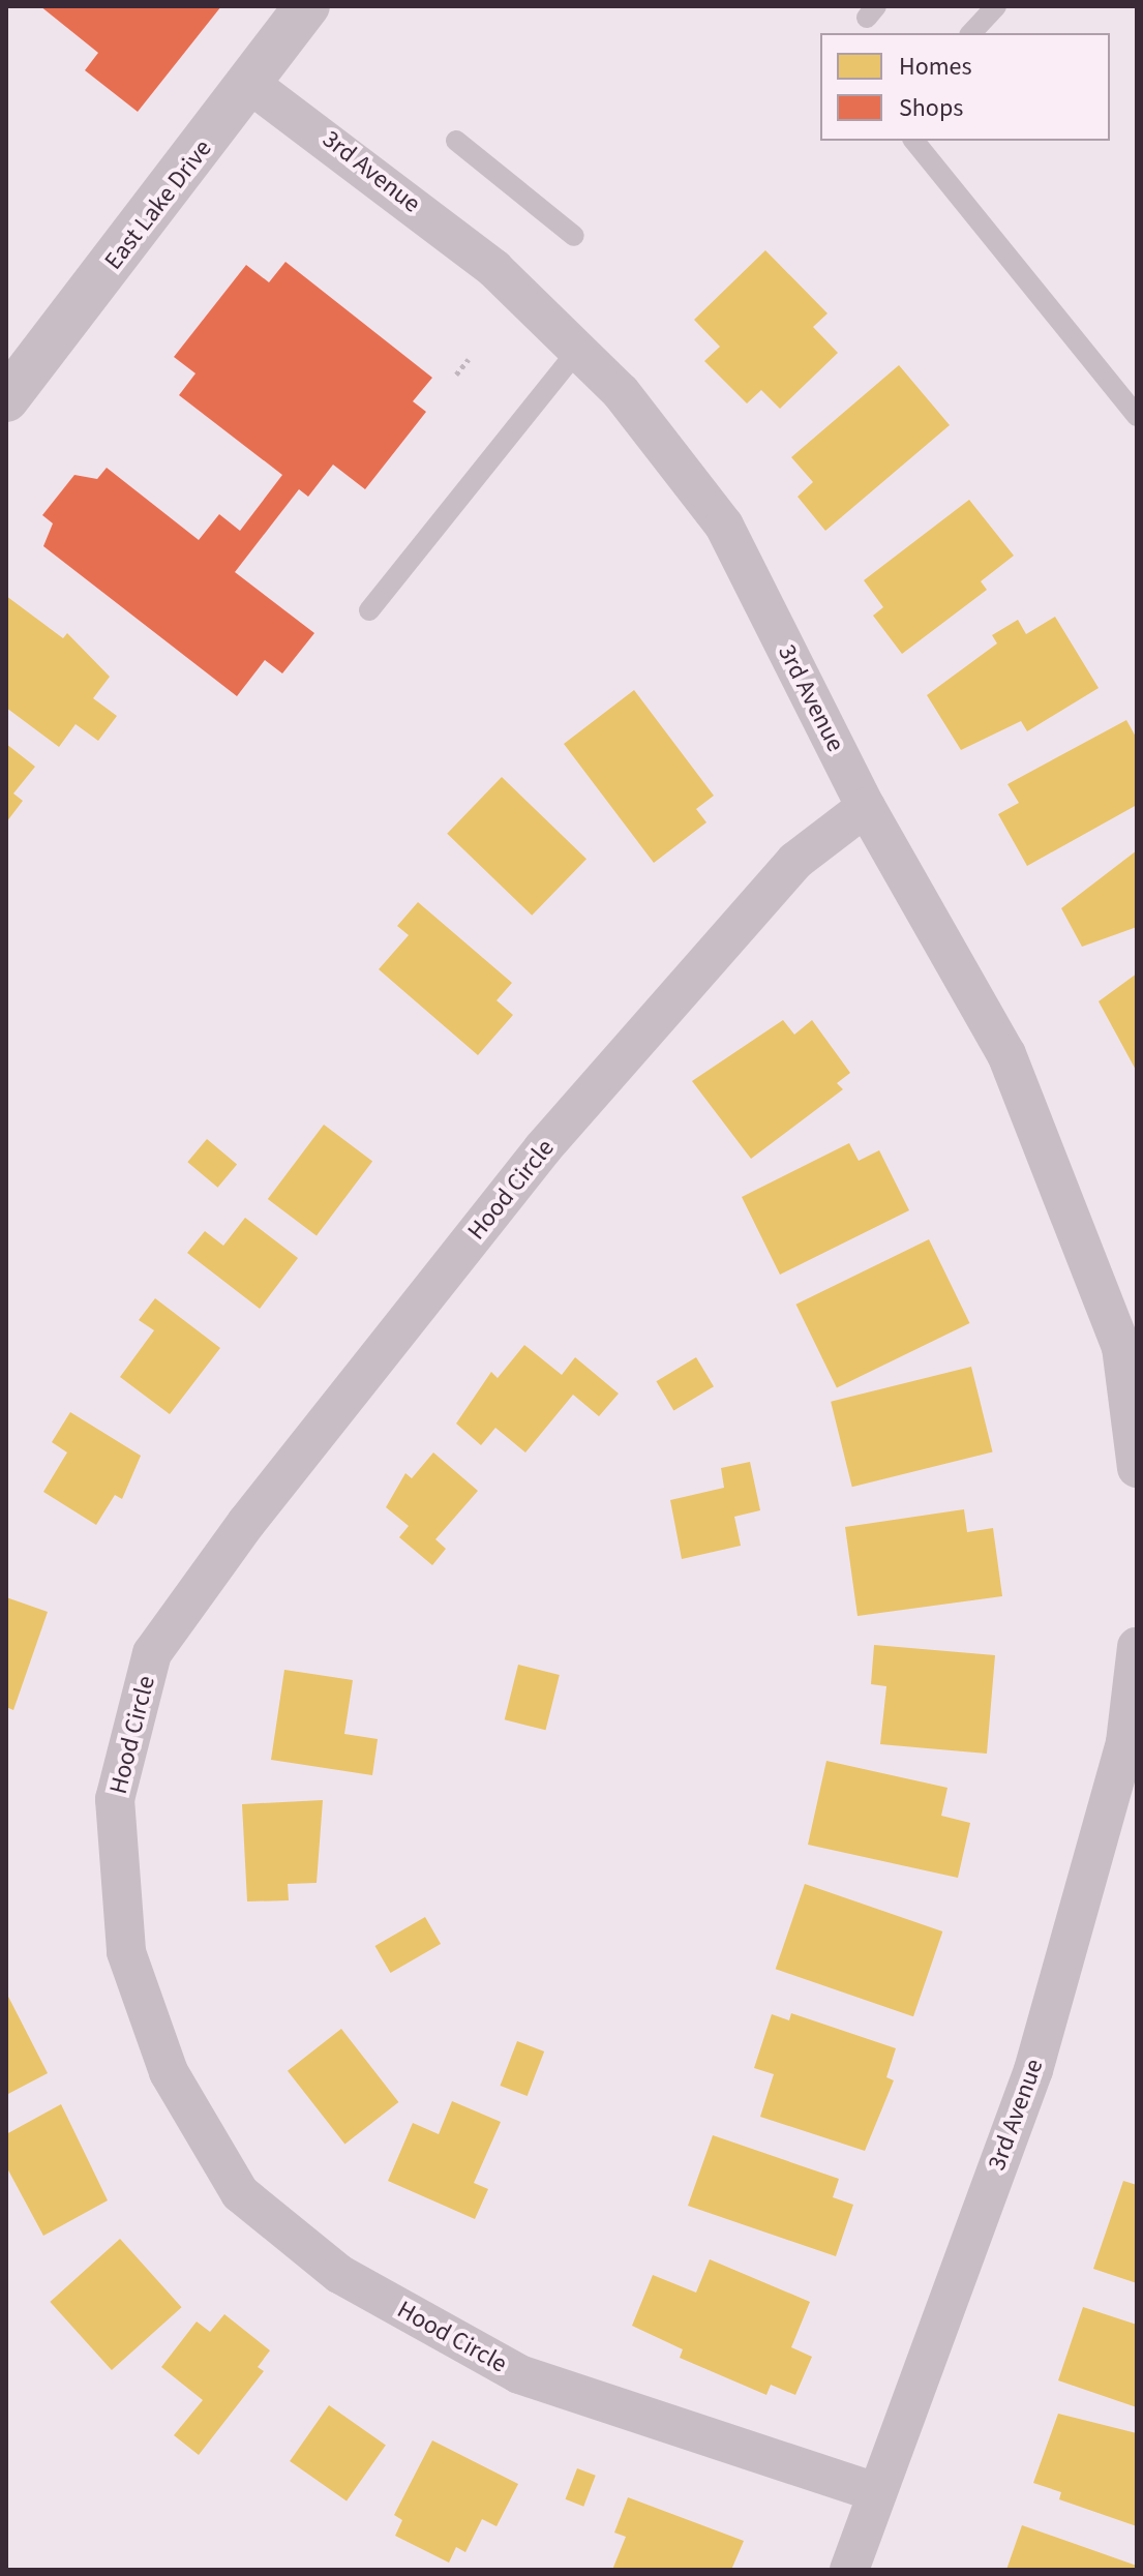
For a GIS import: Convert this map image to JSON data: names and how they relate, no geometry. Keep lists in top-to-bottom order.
{
  "streets": {
    "street": ["3rd Avenue", "East Lake Drive", "Hood Circle"]
  },
  "crossings": [
    ["3rd Avenue", "East Lake Drive"],
    ["3rd Avenue", "Hood Circle"]
  ],
  "legend": ["Homes", "Shops"]
}
